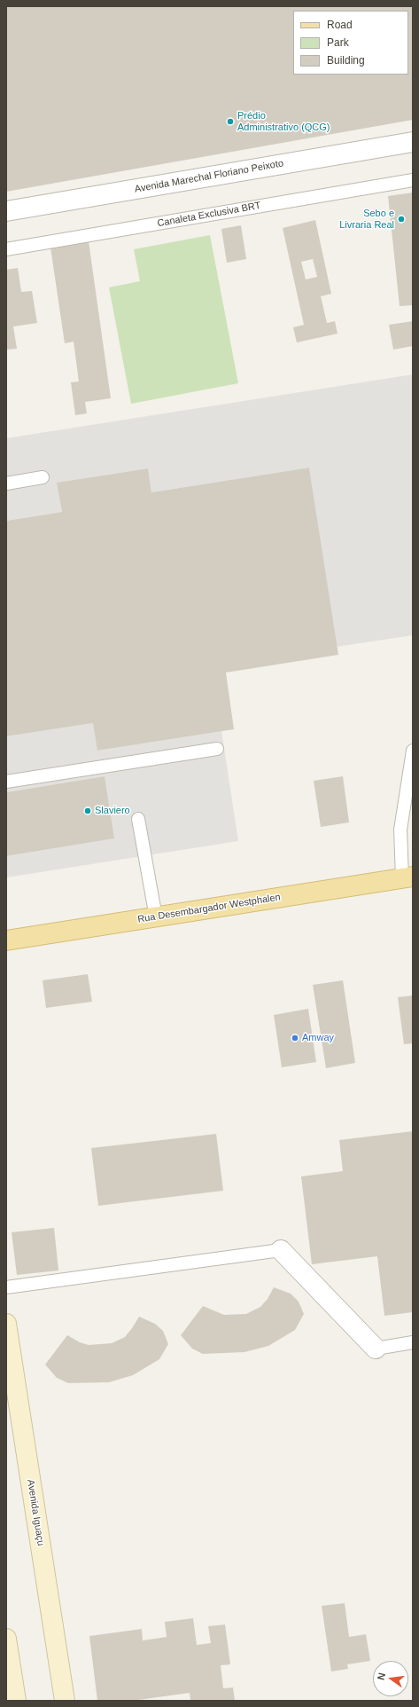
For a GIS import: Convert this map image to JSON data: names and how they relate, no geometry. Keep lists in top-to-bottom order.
{
  "streets": {
    "main road": ["Rua Desembargador Westphalen", "Avenida Iguaçu"],
    "street": ["Avenida Marechal Floriano Peixoto"],
    "lane": ["Canaleta Exclusiva BRT"]
  },
  "places": [
    "Prédio Administrativo (QCG)",
    "Sebo e Livraria Real",
    "Slaviero",
    "Amway"
  ],
  "legend": ["Road", "Park", "Building"],
  "north": "left"
}
